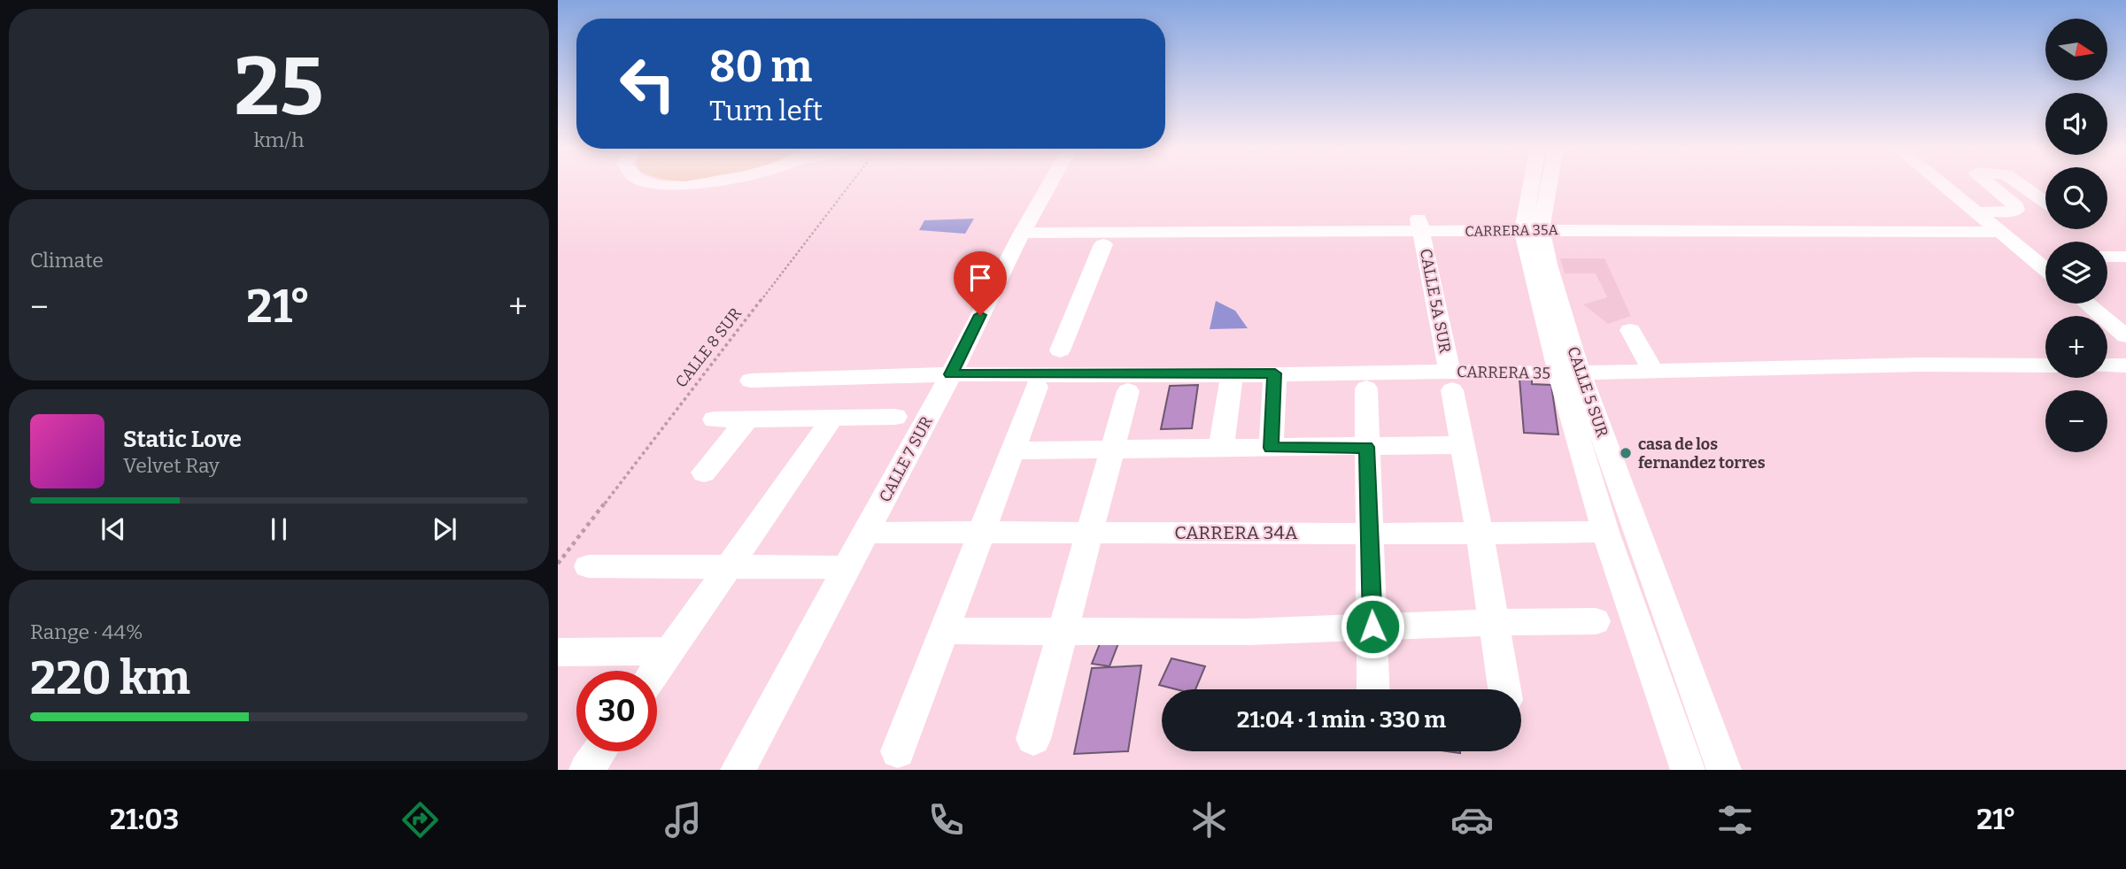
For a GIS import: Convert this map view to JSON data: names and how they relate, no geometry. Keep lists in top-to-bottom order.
{
  "streets": {
    "street": [
      "CARRERA 35A",
      "CALLE 5A SUR",
      "CARRERA 35",
      "CALLE 5 SUR",
      "CALLE 7 SUR",
      "CARRERA 34A"
    ],
    "path": ["CALLE 8 SUR"]
  },
  "crossings": [
    ["CARRERA 35A", "CALLE 5A SUR"],
    ["CARRERA 35A", "CALLE 5 SUR"],
    ["CARRERA 35A", "CALLE 7 SUR"],
    ["CALLE 5A SUR", "CARRERA 35"],
    ["CALLE 5A SUR", "CARRERA 34A"],
    ["CARRERA 35", "CALLE 5 SUR"],
    ["CARRERA 35", "CALLE 7 SUR"],
    ["CALLE 5 SUR", "CARRERA 34A"],
    ["CALLE 7 SUR", "CARRERA 34A"]
  ],
  "places": ["casa de los fernandez torres"],
  "north": "right",
  "page": {
    "tile": [
      ["25", "km/h"],
      "Climate",
      ["Range · 44%", "220 km"]
    ],
    "map_buttons": ["+", "−"],
    "turn": ["80 m", "Turn left"],
    "heat": ["−", "21°", "+"],
    "song": ["Static Love", "Velvet Ray"],
    "limit": "30",
    "trip": "21:04 · 1 min · 330 m",
    "tabs": ["21:03", "21°"]
  }
}
